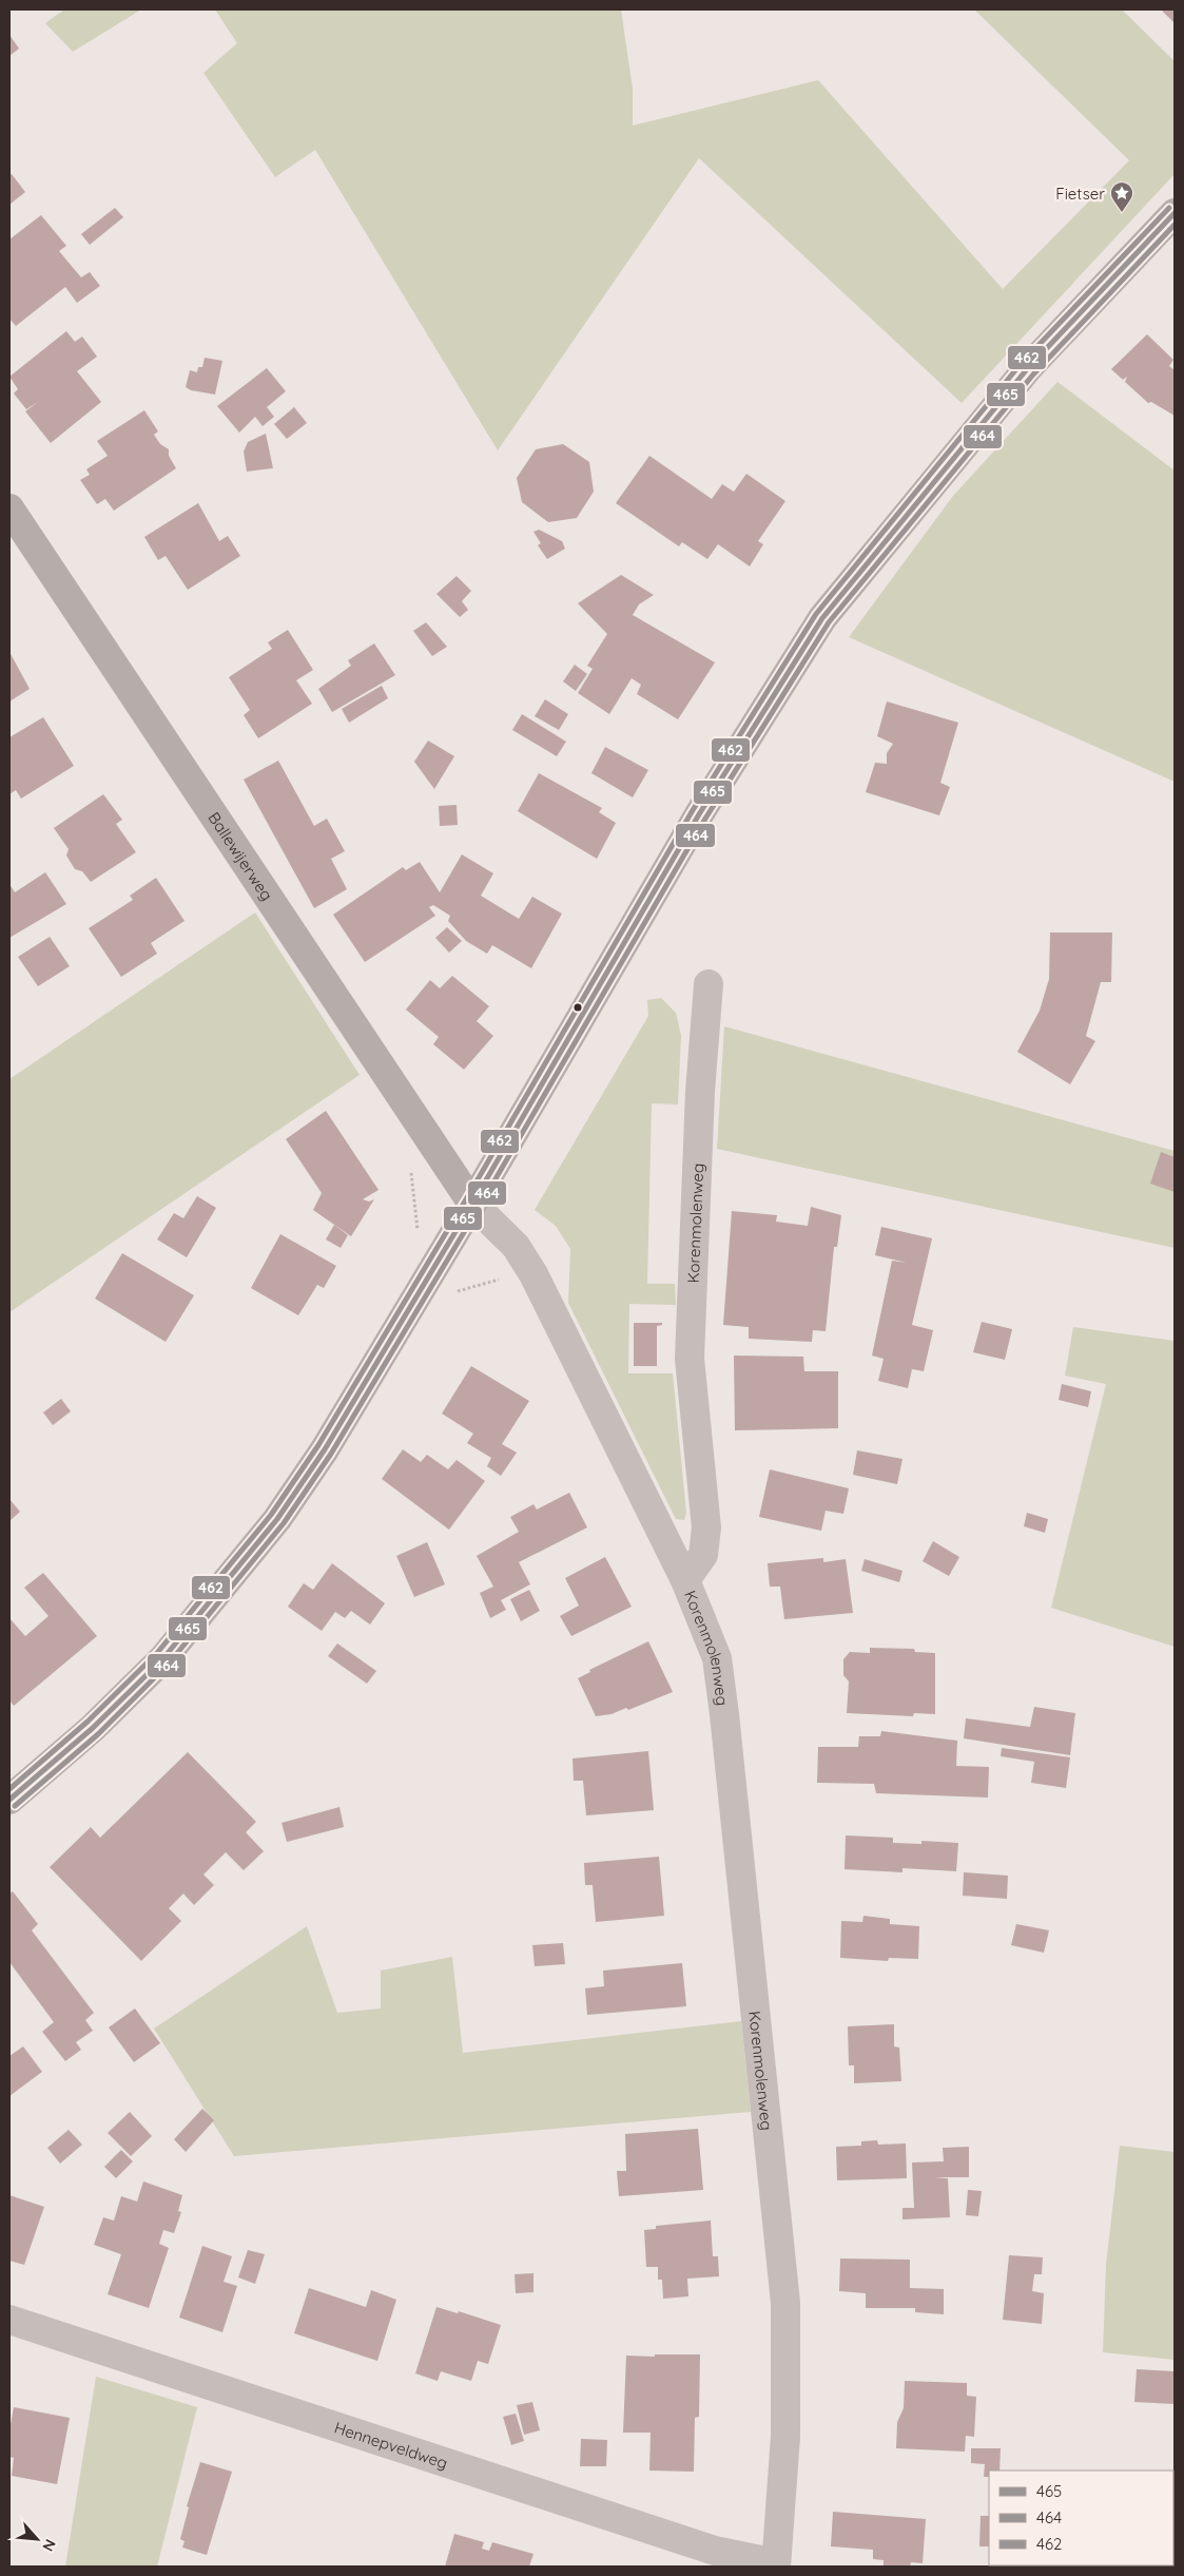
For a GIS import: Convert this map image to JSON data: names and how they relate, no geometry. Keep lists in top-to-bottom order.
{
  "streets": {
    "street": ["Ballewijerweg", "Korenmolenweg", "Hennepveldweg"]
  },
  "crossings": [
    ["Ballewijerweg", "Korenmolenweg"],
    ["Korenmolenweg", "Hennepveldweg"]
  ],
  "places": {
    "place": ["Fietser"]
  },
  "lines": ["transit line 462", "transit line 465", "transit line 464"],
  "legend": ["465", "464", "462"],
  "north": "bottom right"
}
